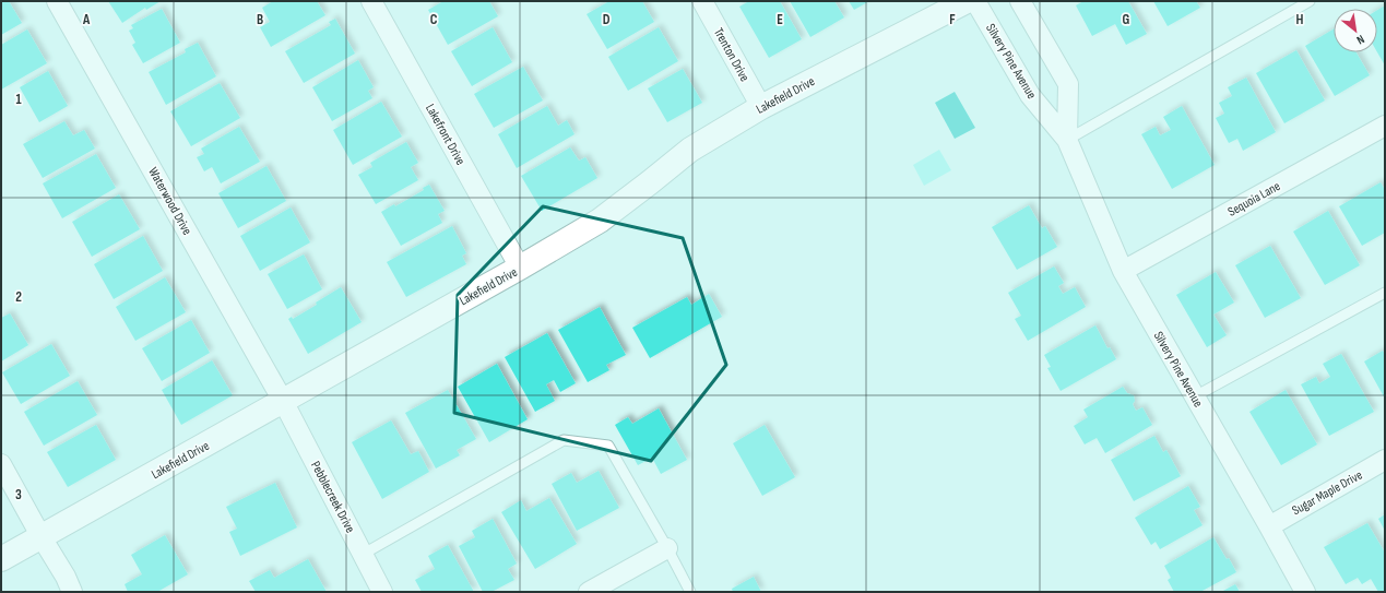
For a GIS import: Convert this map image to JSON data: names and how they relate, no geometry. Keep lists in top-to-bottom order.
{
  "streets": {
    "street": [
      "Trenton Drive",
      "Silvery Pine Avenue",
      "Lakefield Drive",
      "Lakefront Drive",
      "Sequoia Lane",
      "Waterwood Drive",
      "Sugar Maple Drive",
      "Pebblecreek Drive"
    ]
  },
  "crossings": [
    ["Trenton Drive", "Lakefield Drive"],
    ["Silvery Pine Avenue", "Sequoia Lane"],
    ["Silvery Pine Avenue", "Sugar Maple Drive"],
    ["Lakefield Drive", "Lakefront Drive"],
    ["Lakefield Drive", "Waterwood Drive"],
    ["Lakefield Drive", "Pebblecreek Drive"],
    ["Waterwood Drive", "Pebblecreek Drive"]
  ],
  "north": "bottom right",
  "grid": {
    "columns": [
      "A",
      "B",
      "C",
      "D",
      "E",
      "F",
      "G",
      "H"
    ],
    "rows": ["1", "2", "3"]
  }
}
